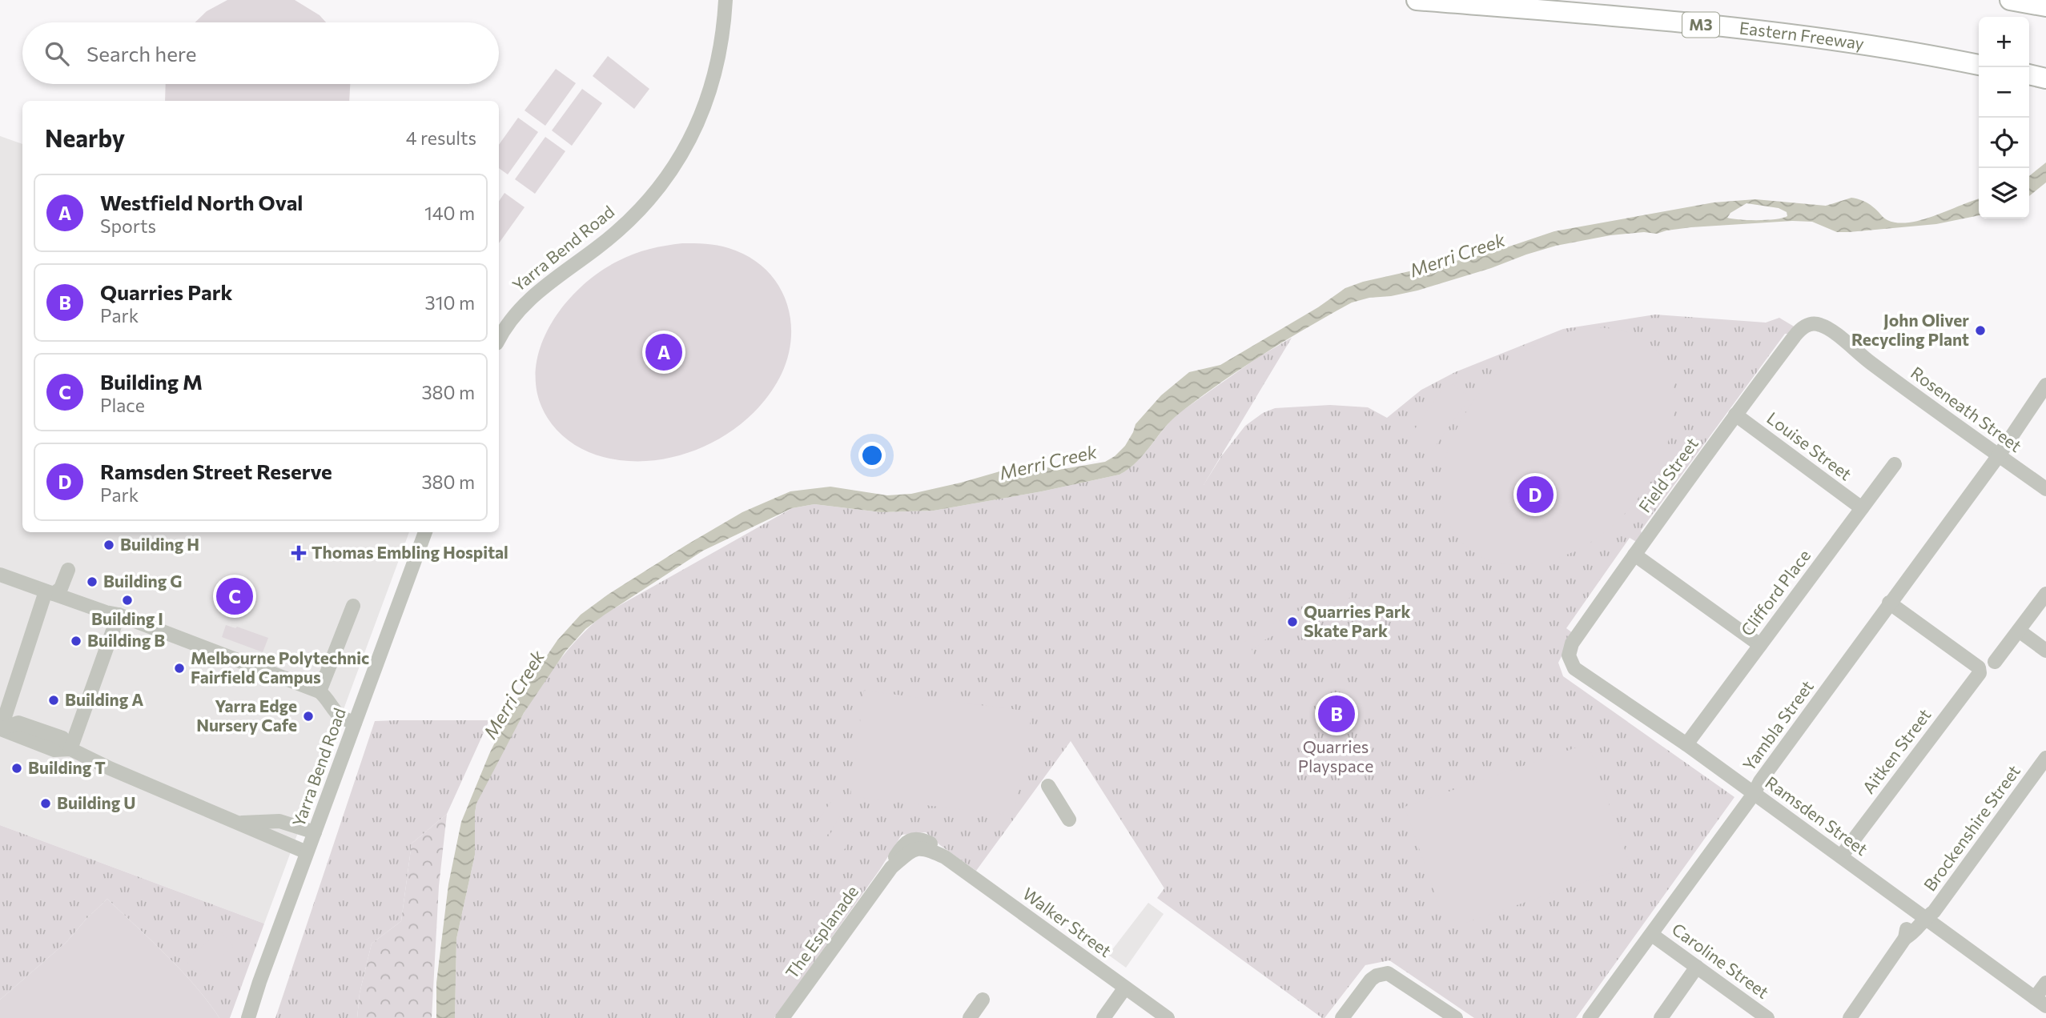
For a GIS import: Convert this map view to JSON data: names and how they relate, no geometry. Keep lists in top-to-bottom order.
{
  "streets": {
    "highway": ["M3", "Eastern Freeway"],
    "street": [
      "Yarra Bend Road",
      "Roseneath Street",
      "Louise Street",
      "Field Street",
      "Clifford Place",
      "Yambla Street",
      "Aitken Street",
      "Ramsden Street",
      "Brockenshire Street",
      "Walker Street",
      "The Esplanade",
      "Caroline Street"
    ]
  },
  "crossings": [
    ["Roseneath Street", "Field Street"],
    ["Roseneath Street", "Yambla Street"],
    ["Louise Street", "Field Street"],
    ["Louise Street", "Clifford Place"],
    ["Field Street", "Ramsden Street"],
    ["Clifford Place", "Ramsden Street"],
    ["Yambla Street", "Aitken Street"],
    ["Yambla Street", "Ramsden Street"],
    ["Yambla Street", "Caroline Street"],
    ["Aitken Street", "Ramsden Street"],
    ["Ramsden Street", "Brockenshire Street"],
    ["Walker Street", "The Esplanade"]
  ],
  "water": ["Merri Creek"],
  "parks": ["Quarries Playspace"],
  "places": {
    "other": [
      "John Oliver Recycling Plant",
      "Building H",
      "Building G",
      "Building I",
      "Quarries Park Skate Park",
      "Building B",
      "Melbourne Polytechnic Fairfield Campus",
      "Building A",
      "Yarra Edge Nursery Cafe",
      "Building T",
      "Building U"
    ],
    "health": ["Thomas Embling Hospital"]
  },
  "page": {
    "map_buttons": ["+", "−"],
    "search": "Search here",
    "heading": ["Nearby", "4 results"],
    "list": [
      {
        "mark": "A",
        "name": "Westfield North Oval",
        "note": "Sports",
        "value": "140 m"
      },
      {
        "mark": "B",
        "name": "Quarries Park",
        "note": "Park",
        "value": "310 m"
      },
      {
        "mark": "C",
        "name": "Building M",
        "note": "Place",
        "value": "380 m"
      },
      {
        "mark": "D",
        "name": "Ramsden Street Reserve",
        "note": "Park",
        "value": "380 m"
      }
    ],
    "pins": [
      "A",
      "D",
      "C",
      "B"
    ]
  }
}
